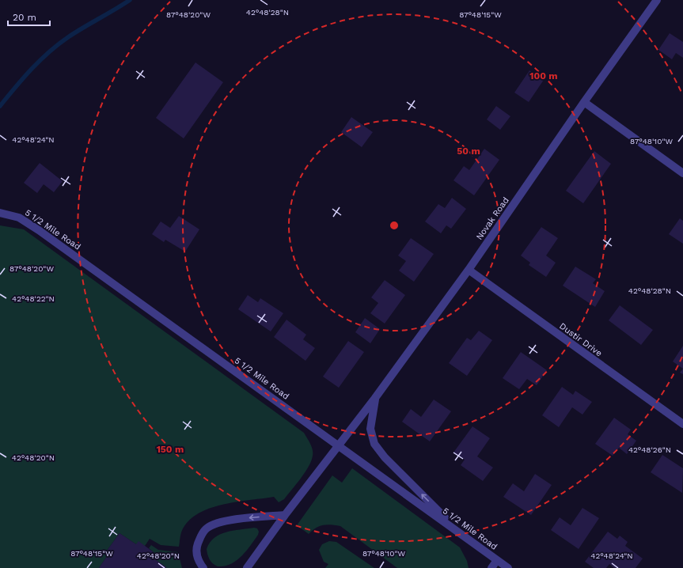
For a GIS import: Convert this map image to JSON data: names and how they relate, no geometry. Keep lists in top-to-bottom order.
{
  "streets": {
    "street": ["Novak Road", "5 1/2 Mile Road", "Dustir Drive"]
  },
  "crossings": [
    ["Novak Road", "5 1/2 Mile Road"],
    ["Novak Road", "Dustir Drive"]
  ],
  "scale_bar": "20 m",
  "coordinates": [
    "42°48'28\"N",
    "87°48'20\"W",
    "87°48'15\"W",
    "42°48'24\"N",
    "87°48'10\"W",
    "42°48'22\"N",
    "42°48'26\"N",
    "42°48'20\"N"
  ],
  "rings": ["100 m", "50 m", "150 m"]
}
